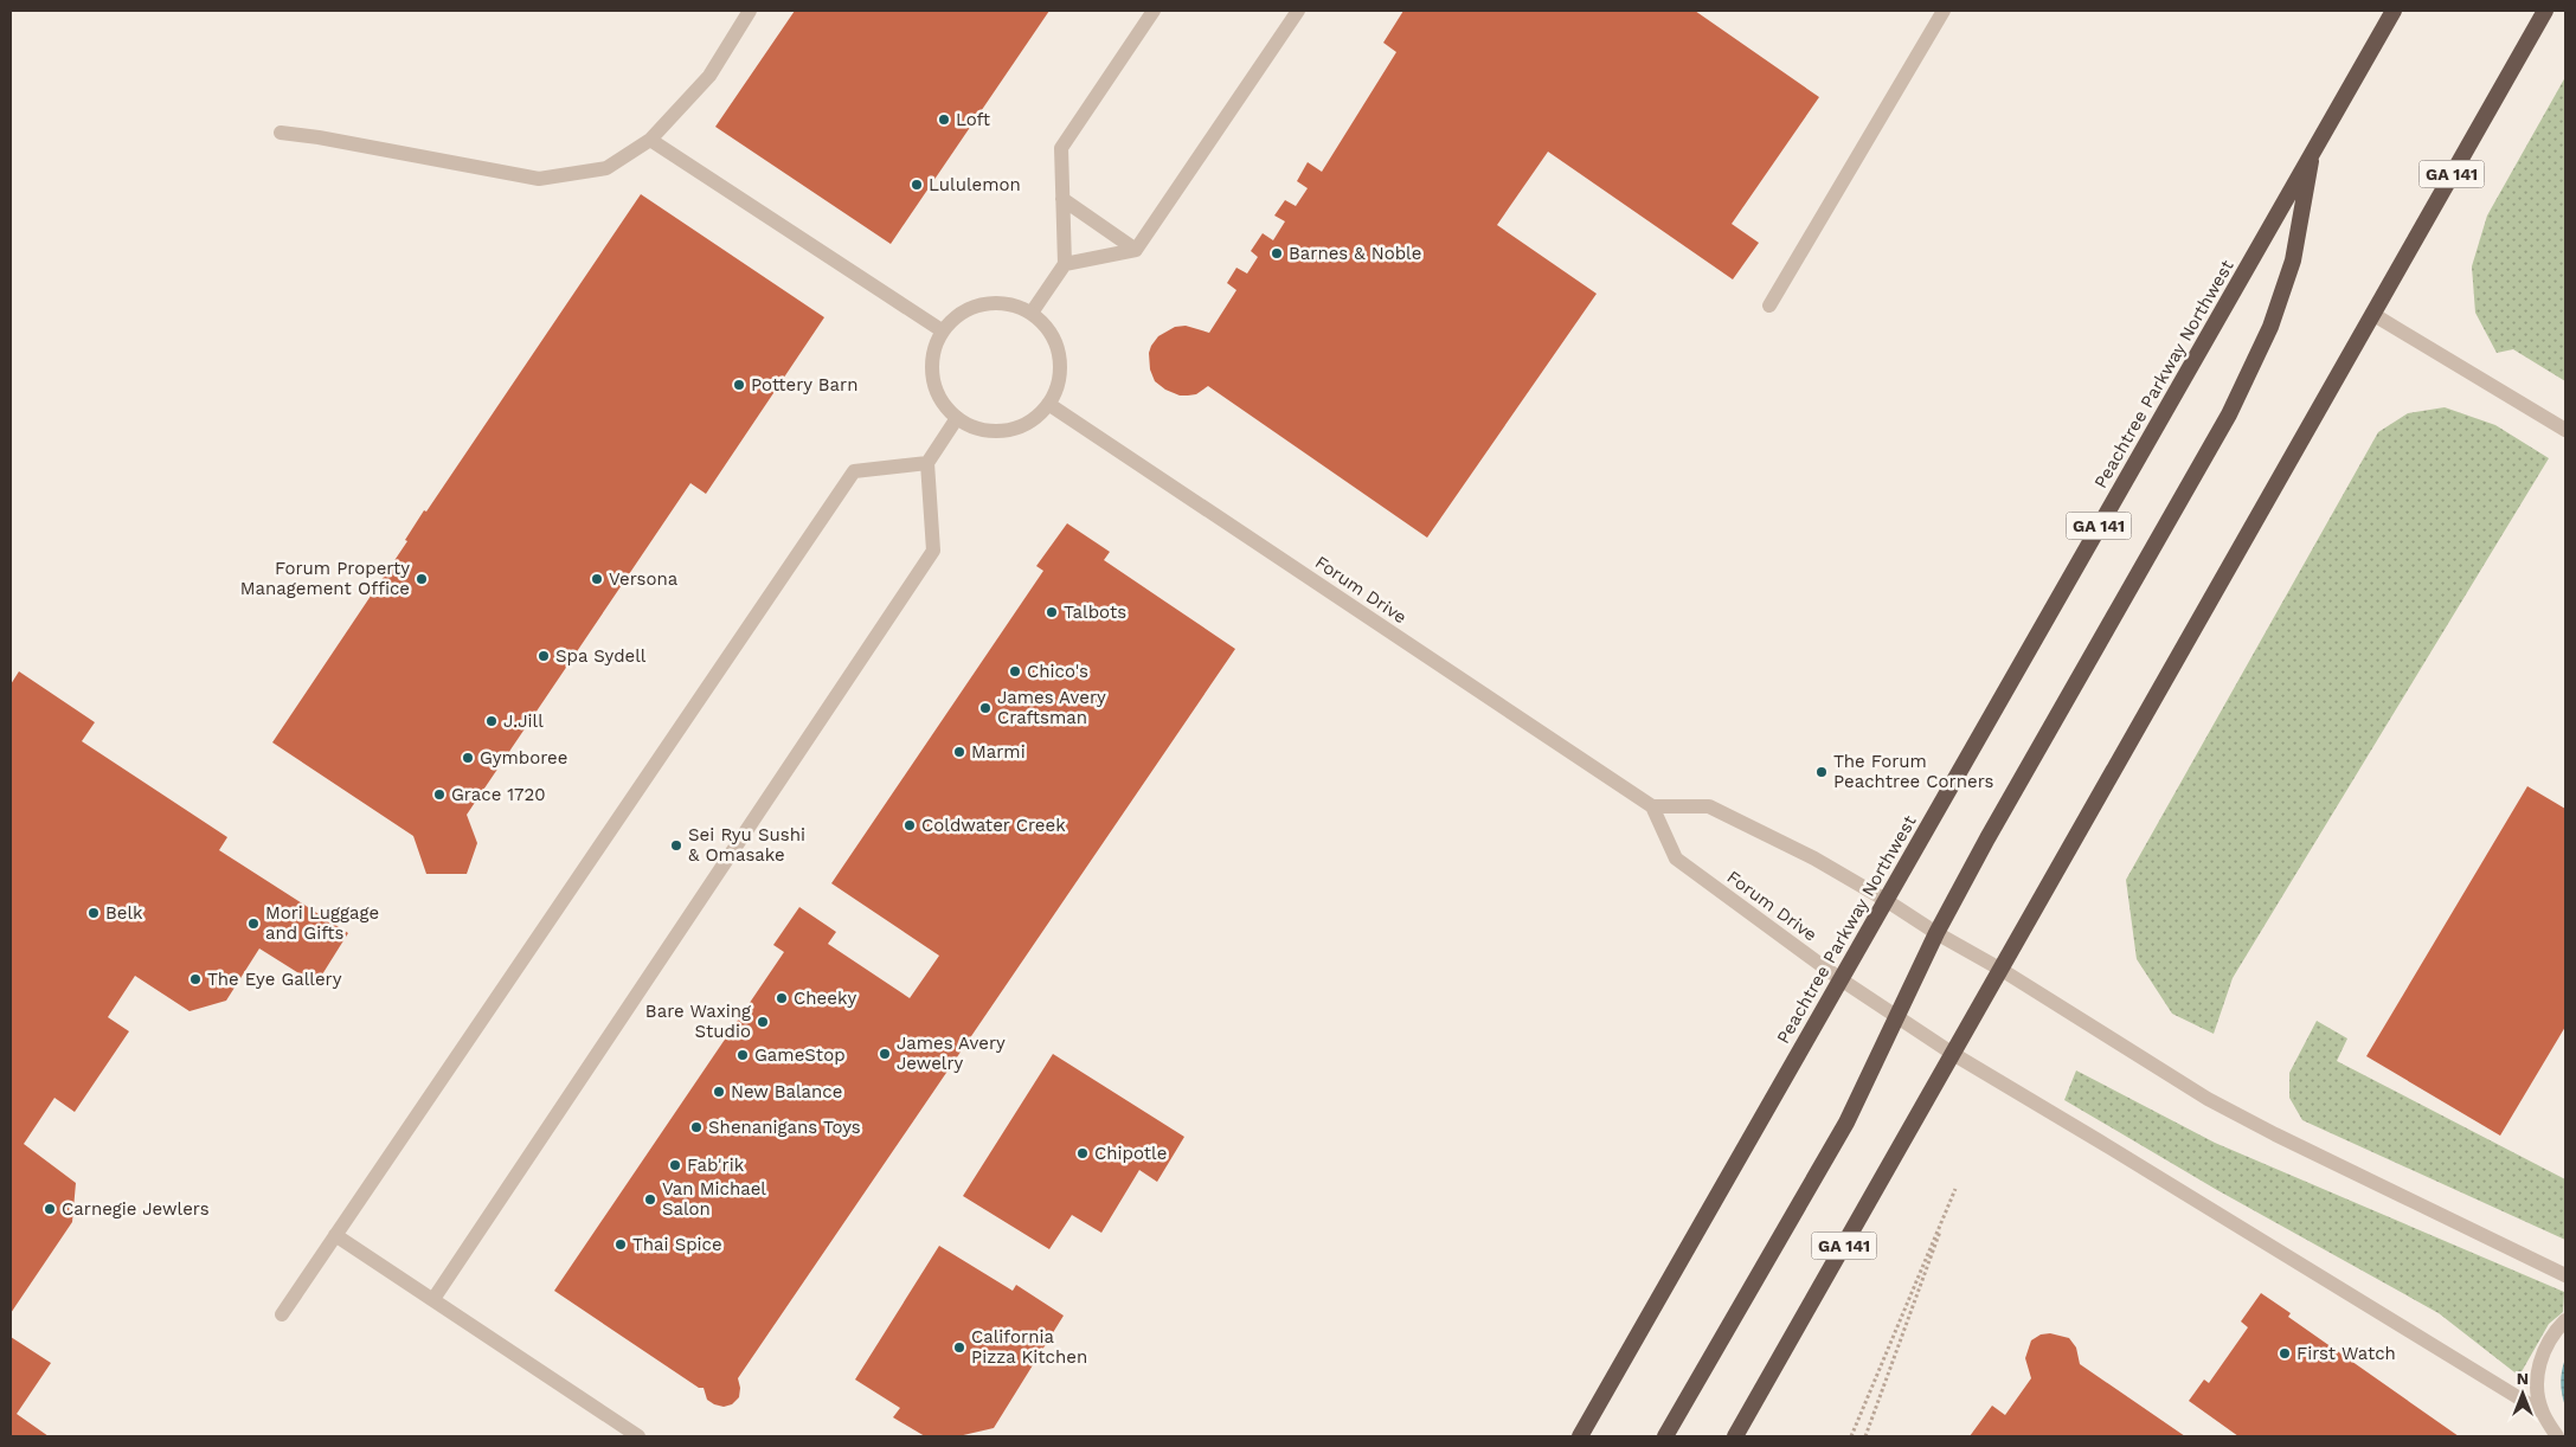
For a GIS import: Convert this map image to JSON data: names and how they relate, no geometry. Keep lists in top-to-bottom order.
{
  "streets": {
    "highway": ["GA 141", "Peachtree Parkway Northwest"],
    "street": ["Forum Drive"]
  },
  "crossings": [
    ["GA 141", "Forum Drive"],
    ["Peachtree Parkway Northwest", "Forum Drive"]
  ],
  "places": [
    "Loft",
    "Lululemon",
    "Barnes & Noble",
    "Pottery Barn",
    "Forum Property Management Office",
    "Versona",
    "Talbots",
    "Spa Sydell",
    "Chico's",
    "James Avery Craftsman",
    "J.Jill",
    "Marmi",
    "Gymboree",
    "The Forum Peachtree Corners",
    "Grace 1720",
    "Coldwater Creek",
    "Sei Ryu Sushi & Omasake",
    "Belk",
    "Mori Luggage and Gifts",
    "The Eye Gallery",
    "Cheeky",
    "Bare Waxing Studio",
    "James Avery Jewelry",
    "GameStop",
    "New Balance",
    "Shenanigans Toys",
    "Chipotle",
    "Fab'rik",
    "Van Michael Salon",
    "Carnegie Jewlers",
    "Thai Spice",
    "California Pizza Kitchen",
    "First Watch"
  ],
  "north": "top"
}
